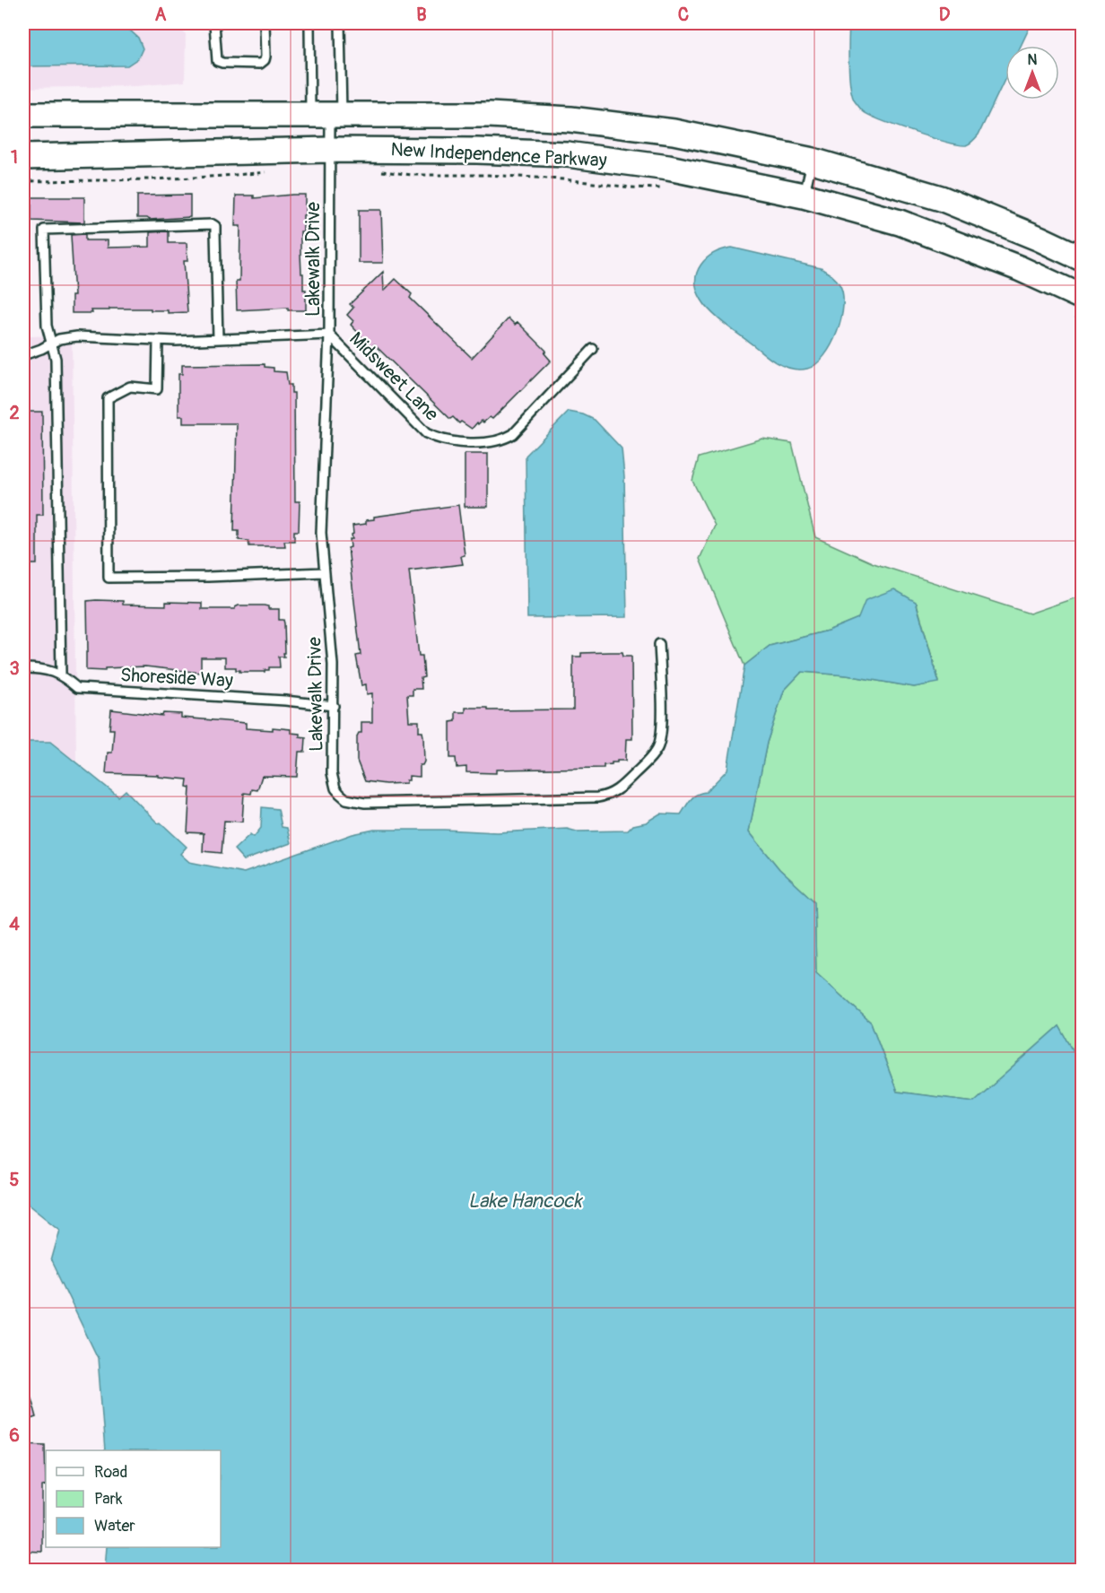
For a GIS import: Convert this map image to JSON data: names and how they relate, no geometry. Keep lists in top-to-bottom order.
{
  "streets": {
    "street": ["New Independence Parkway"],
    "lane": ["Lakewalk Drive", "Midsweet Lane", "Shoreside Way"]
  },
  "crossings": [
    ["New Independence Parkway", "Lakewalk Drive"],
    ["Lakewalk Drive", "Midsweet Lane"],
    ["Lakewalk Drive", "Shoreside Way"]
  ],
  "water": ["Lake Hancock"],
  "legend": ["Road", "Park", "Water"],
  "north": "top",
  "grid": {
    "columns": [
      "A",
      "B",
      "C",
      "D"
    ],
    "rows": [
      "1",
      "2",
      "3",
      "4",
      "5",
      "6"
    ]
  }
}
